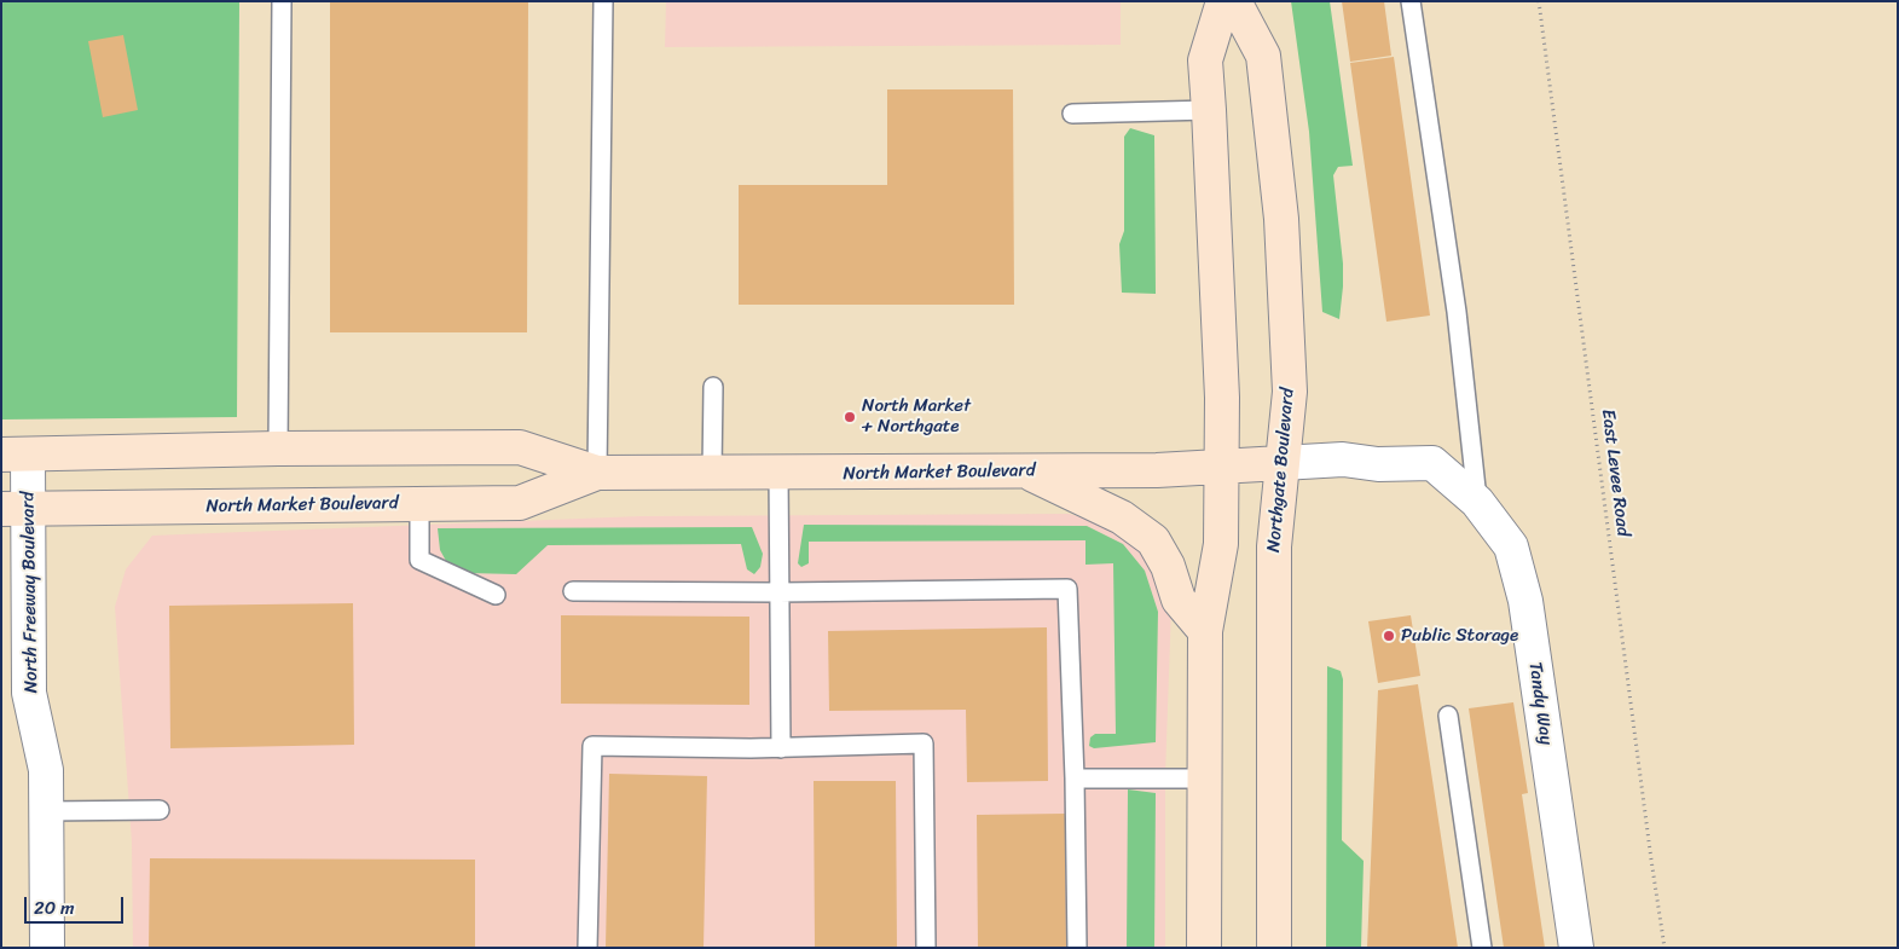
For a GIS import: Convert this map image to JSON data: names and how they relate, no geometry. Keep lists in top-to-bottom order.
{
  "streets": {
    "main road": ["Northgate Boulevard", "North Market Boulevard"],
    "street": ["North Freeway Boulevard", "Tandy Way"],
    "path": ["East Levee Road"]
  },
  "crossings": [
    ["Northgate Boulevard", "North Market Boulevard"],
    ["Northgate Boulevard", "Tandy Way"],
    ["North Market Boulevard", "North Freeway Boulevard"],
    ["North Market Boulevard", "Tandy Way"]
  ],
  "places": ["North Market + Northgate", "Public Storage"],
  "scale_bar": "20 m"
}
